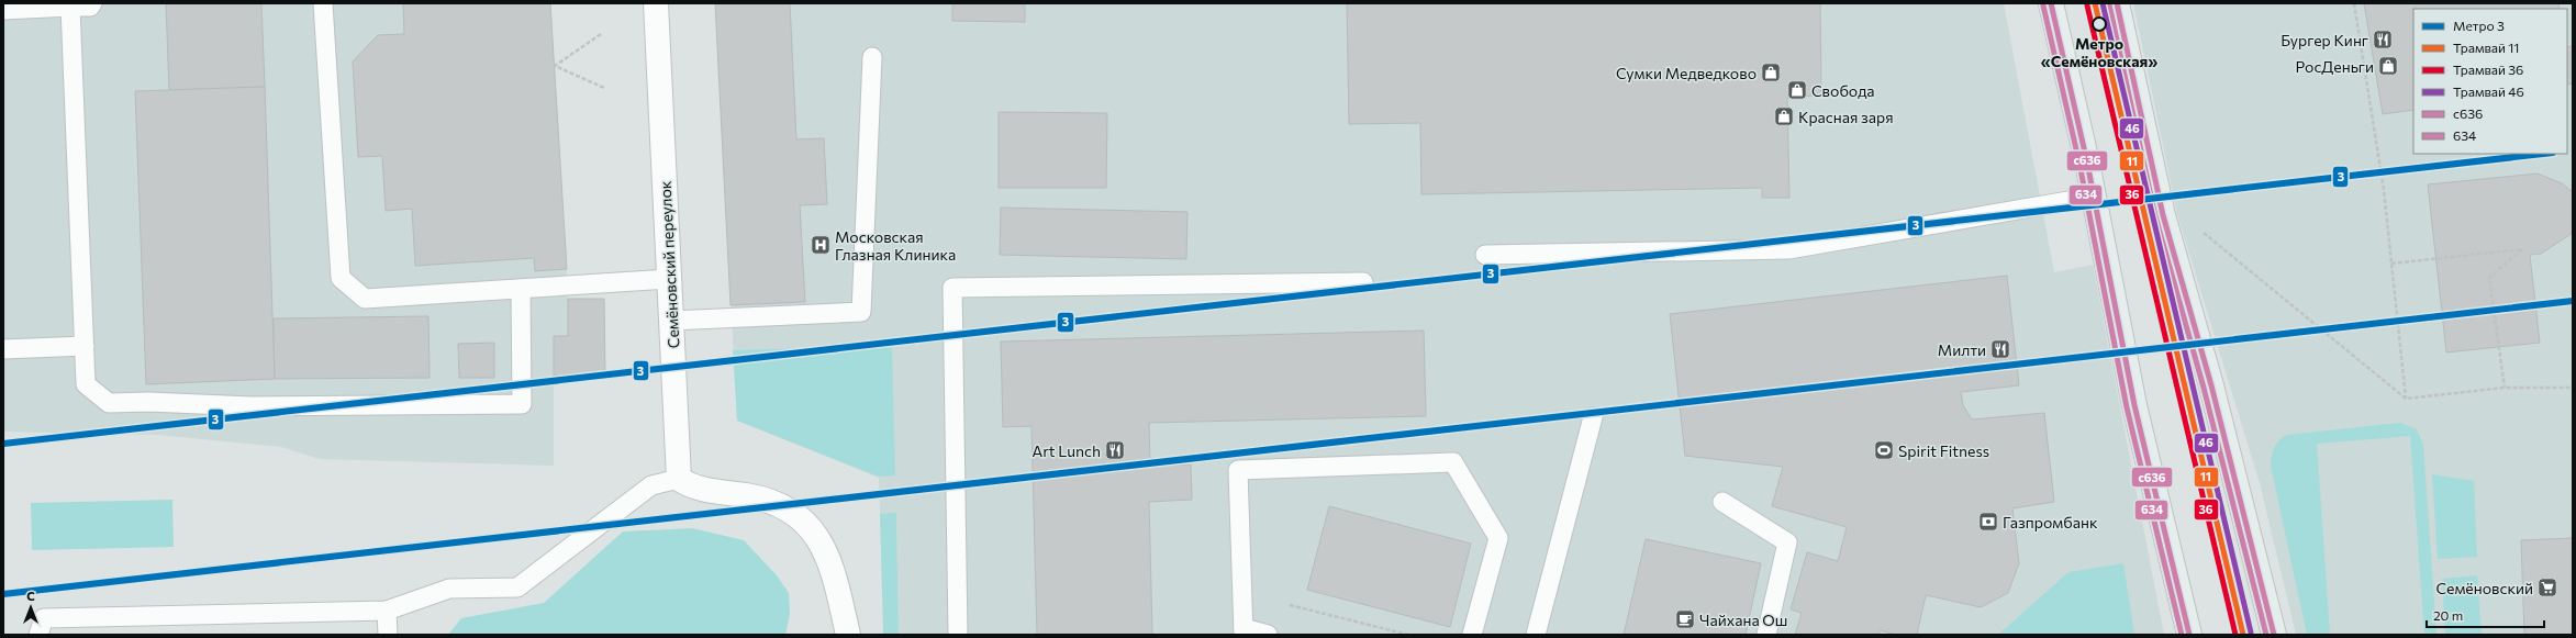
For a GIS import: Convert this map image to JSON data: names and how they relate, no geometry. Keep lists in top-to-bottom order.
{
  "streets": {
    "street": ["Семёновский переулок"]
  },
  "places": {
    "other": ["Метро «Семёновская»"],
    "restaurant": ["Бургер Кинг", "Милти", "Art Lunch"],
    "shop": [
      "РосДеньги",
      "Сумки Медведково",
      "Свобода",
      "Красная заря"
    ],
    "hospital": ["Московская Глазная Клиника"],
    "sports": ["Spirit Fitness"],
    "bank": ["Газпромбанк"],
    "supermarket": ["Семёновский"],
    "cafe": ["Чайхана Ош"]
  },
  "lines": [
    "tram line 11",
    "tram line 46",
    "transit line с636",
    "transit line 634",
    "tram line 36",
    "metro line 3"
  ],
  "legend": [
    "Метро 3",
    "Трамвай 11",
    "Трамвай 36",
    "Трамвай 46",
    "с636",
    "634"
  ],
  "scale_bar": "20 m",
  "north": "top"
}
